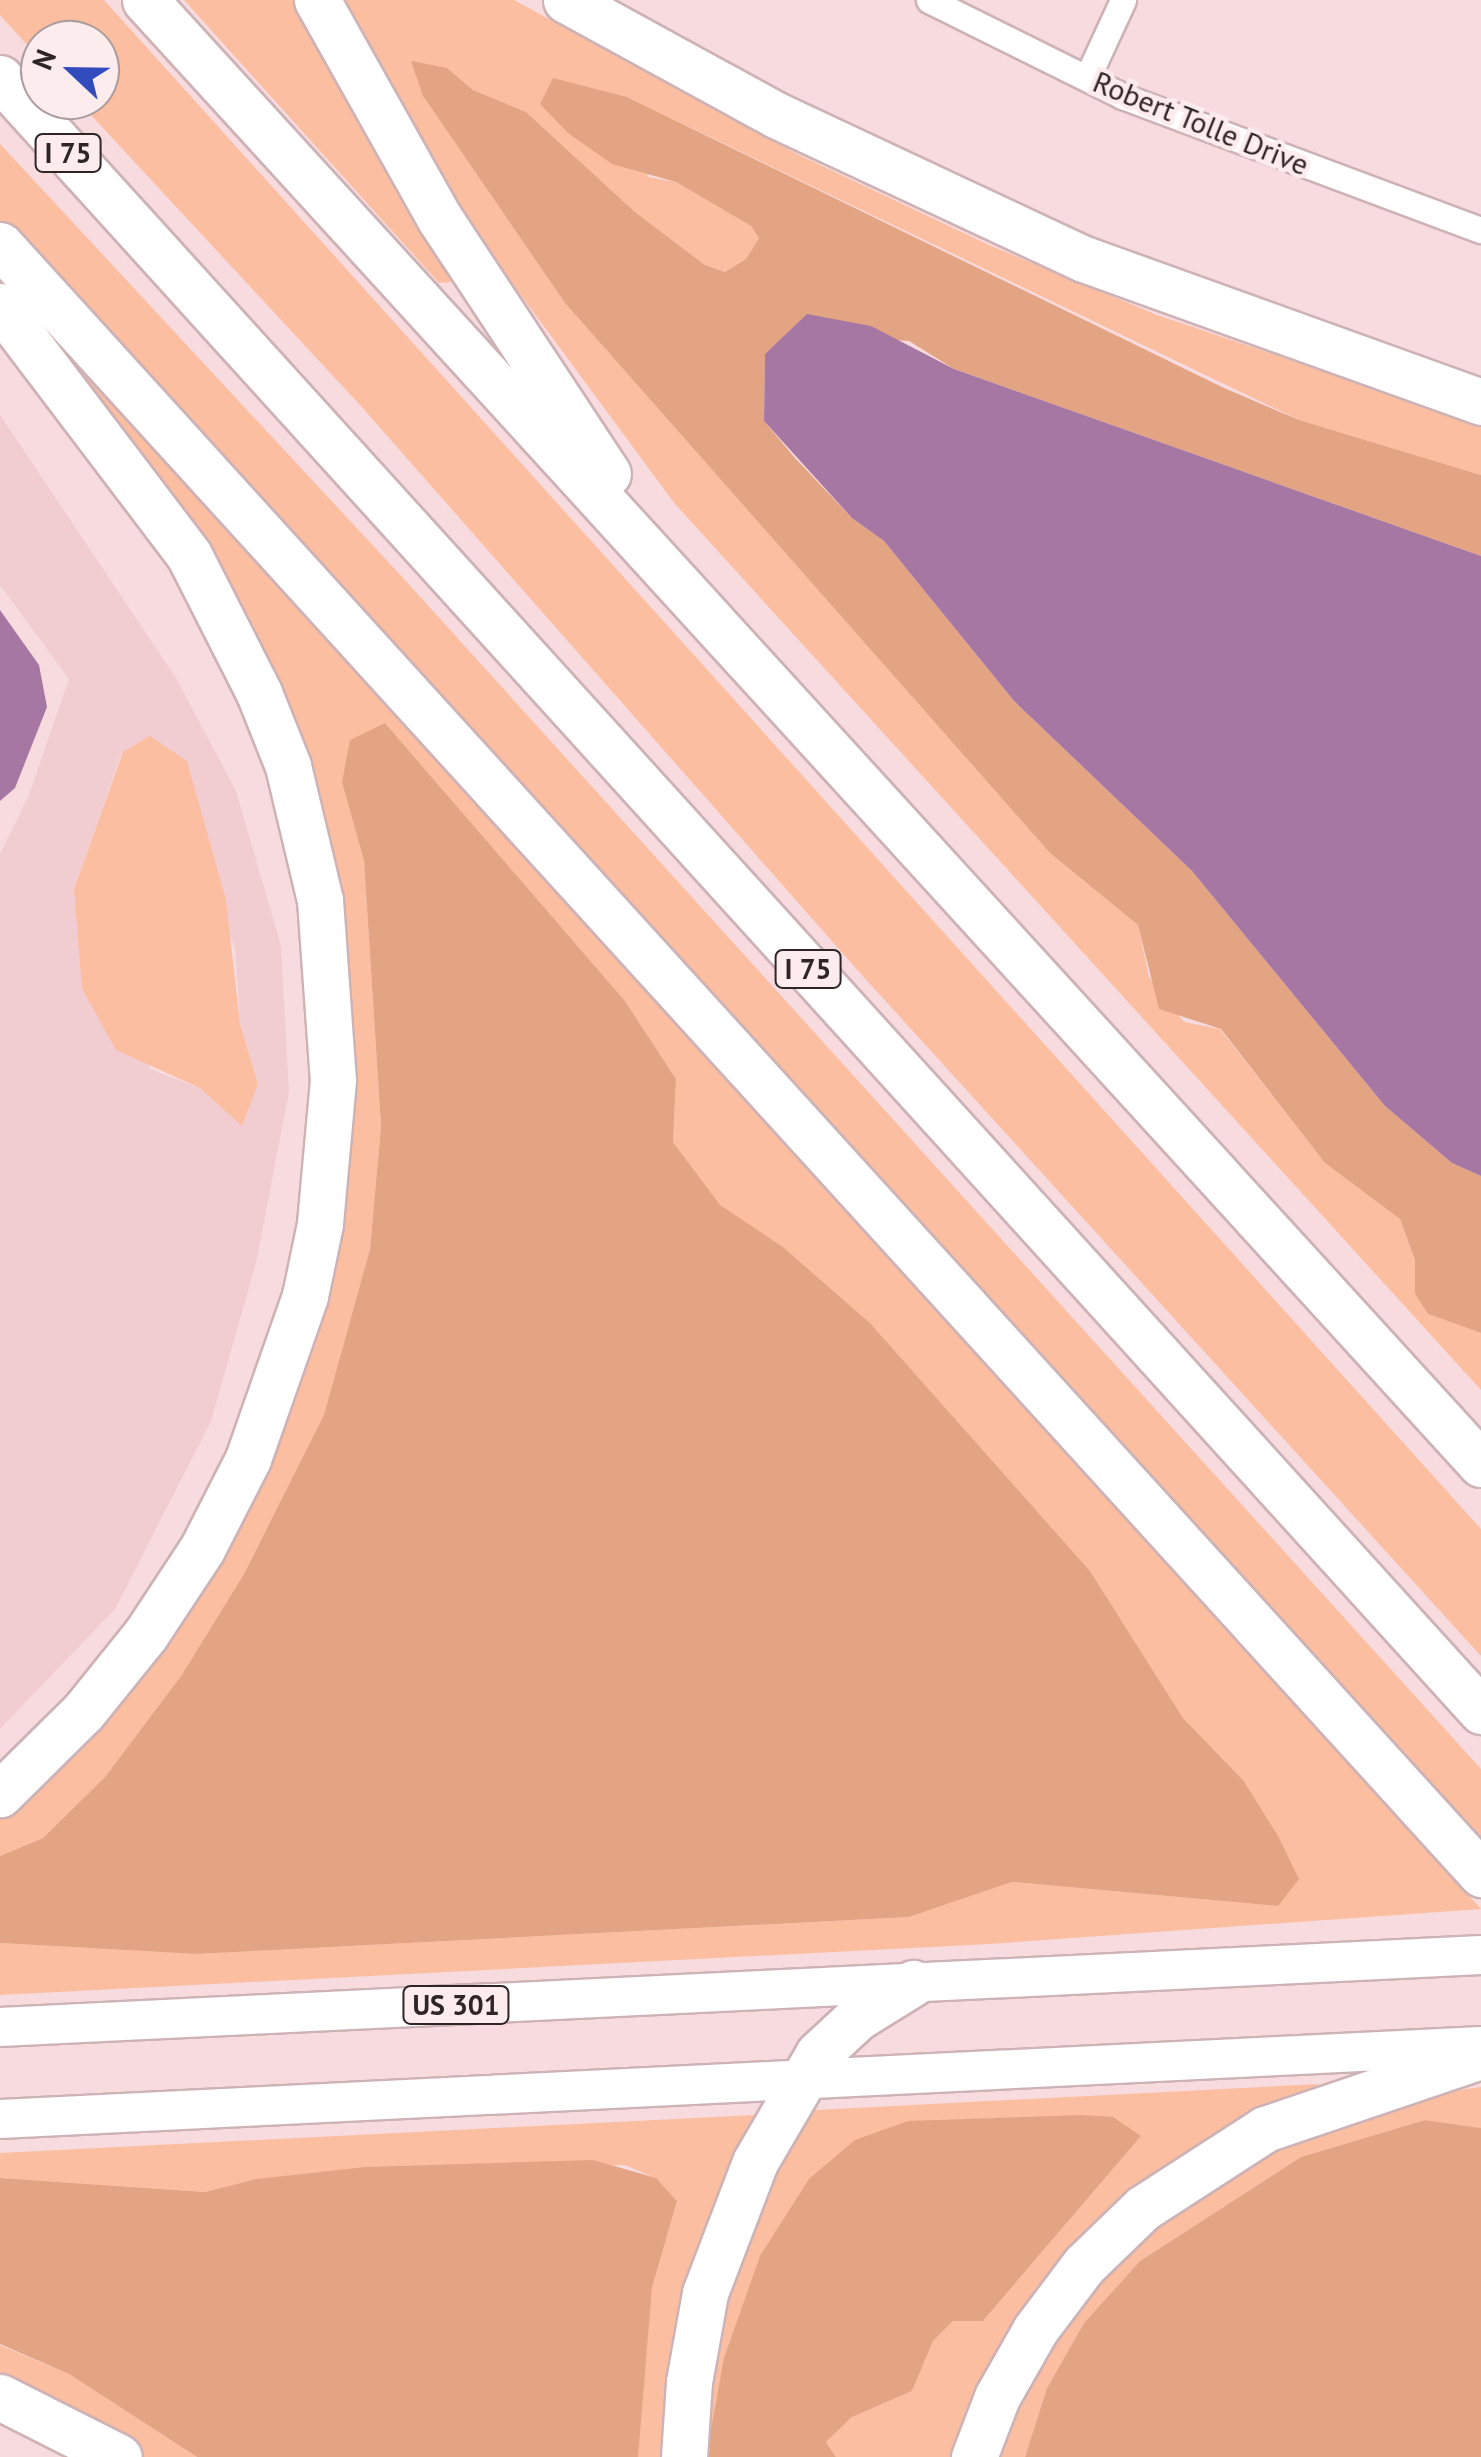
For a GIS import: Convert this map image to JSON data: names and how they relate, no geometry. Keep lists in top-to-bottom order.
{
  "streets": {
    "highway": ["I 75"],
    "main road": ["US 301"],
    "street": ["Robert Tolle Drive"]
  },
  "north": "left"
}
